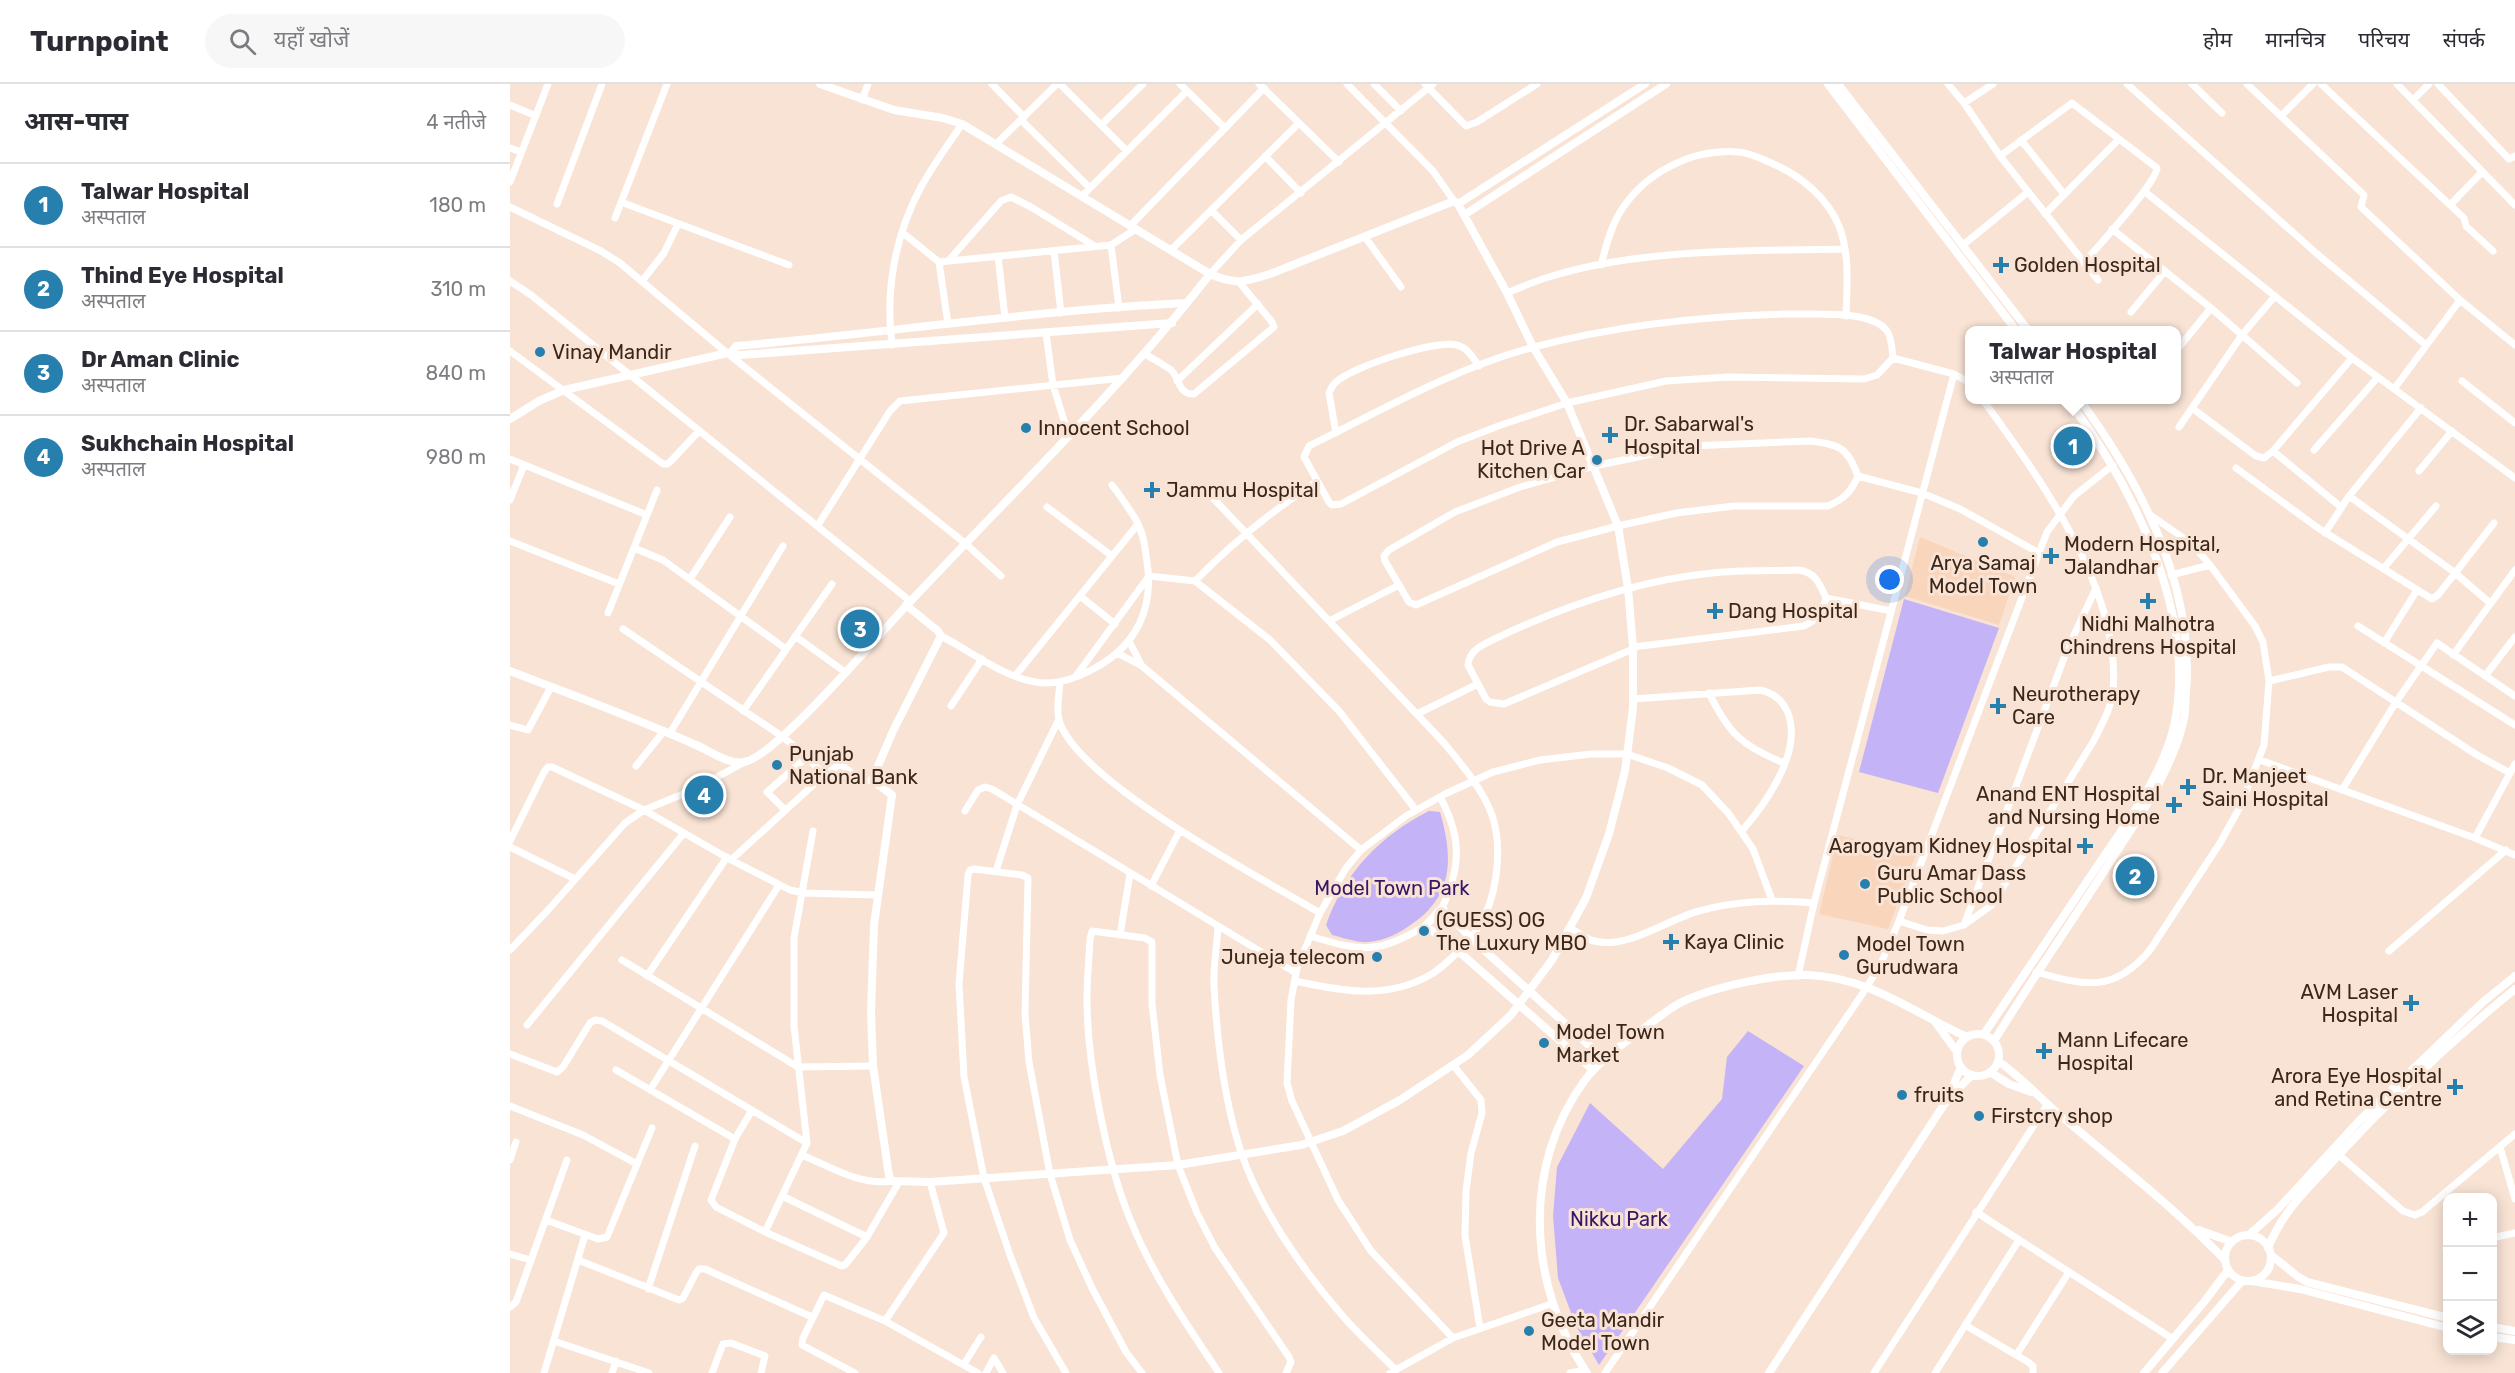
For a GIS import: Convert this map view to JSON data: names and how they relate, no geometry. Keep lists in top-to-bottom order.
{
  "parks": ["Model Town Park", "Nikku Park"],
  "places": {
    "health": [
      "Golden Hospital",
      "Dr. Sabarwal's Hospital",
      "Jammu Hospital",
      "Modern Hospital, Jalandhar",
      "Nidhi Malhotra Chindrens Hospital",
      "Dang Hospital",
      "Neurotherapy Care",
      "Dr. Manjeet Saini Hospital",
      "Anand ENT Hospital and Nursing Home",
      "Aarogyam Kidney Hospital",
      "Kaya Clinic",
      "AVM Laser Hospital",
      "Mann Lifecare Hospital",
      "Arora Eye Hospital and Retina Centre"
    ],
    "other": [
      "Vinay Mandir",
      "Innocent School",
      "Hot Drive A Kitchen Car",
      "Arya Samaj Model Town",
      "Punjab National Bank",
      "Guru Amar Dass Public School",
      "(GUESS) OG The Luxury MBO",
      "Model Town Gurudwara",
      "Juneja telecom",
      "Model Town Market",
      "fruits",
      "Firstcry shop",
      "Geeta Mandir Model Town"
    ]
  },
  "page": {
    "header": "Turnpoint",
    "search": "यहाँ खोजें",
    "nav": [
      "होम",
      "मानचित्र",
      "परिचय",
      "संपर्क"
    ],
    "heading": ["आस-पास", "4 नतीजे"],
    "list": [
      {
        "mark": "1",
        "name": "Talwar Hospital",
        "note": "अस्पताल",
        "value": "180 m"
      },
      {
        "mark": "2",
        "name": "Thind Eye Hospital",
        "note": "अस्पताल",
        "value": "310 m"
      },
      {
        "mark": "3",
        "name": "Dr Aman Clinic",
        "note": "अस्पताल",
        "value": "840 m"
      },
      {
        "mark": "4",
        "name": "Sukhchain Hospital",
        "note": "अस्पताल",
        "value": "980 m"
      }
    ],
    "popup": ["Talwar Hospital", "अस्पताल"],
    "pins": [
      "1",
      "3",
      "4",
      "2"
    ],
    "map_buttons": ["+", "−"]
  }
}
